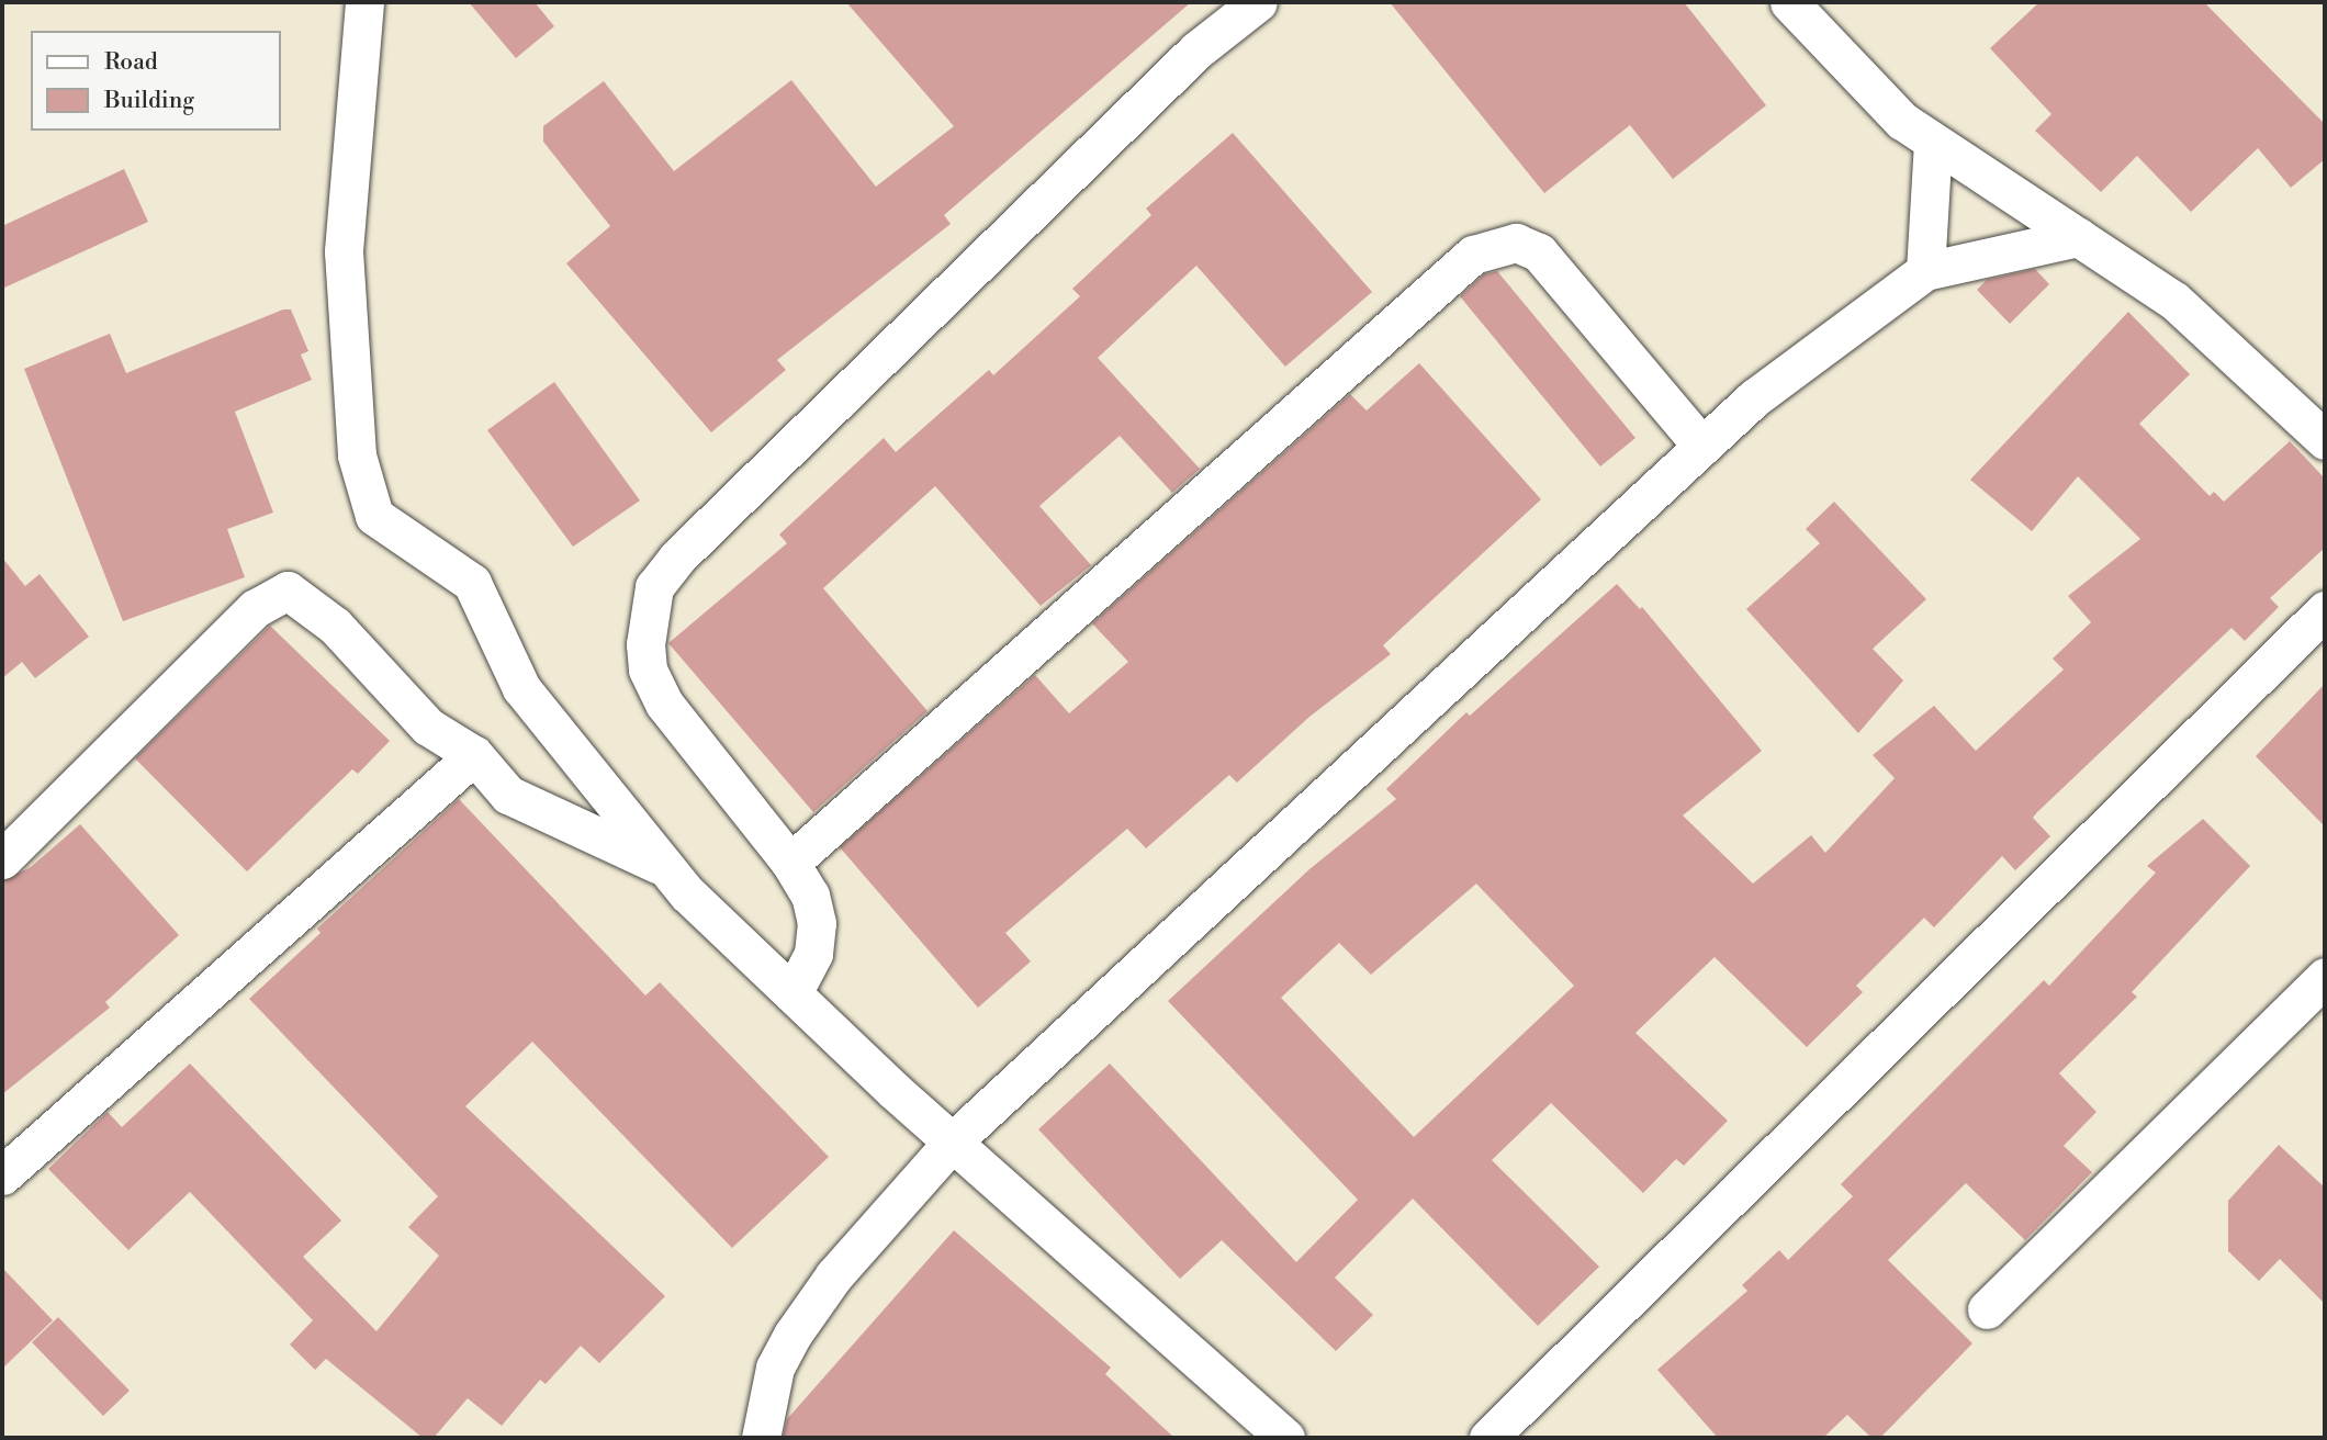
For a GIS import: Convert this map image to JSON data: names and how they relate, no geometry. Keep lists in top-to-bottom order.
{
  "legend": ["Road", "Building"]
}
